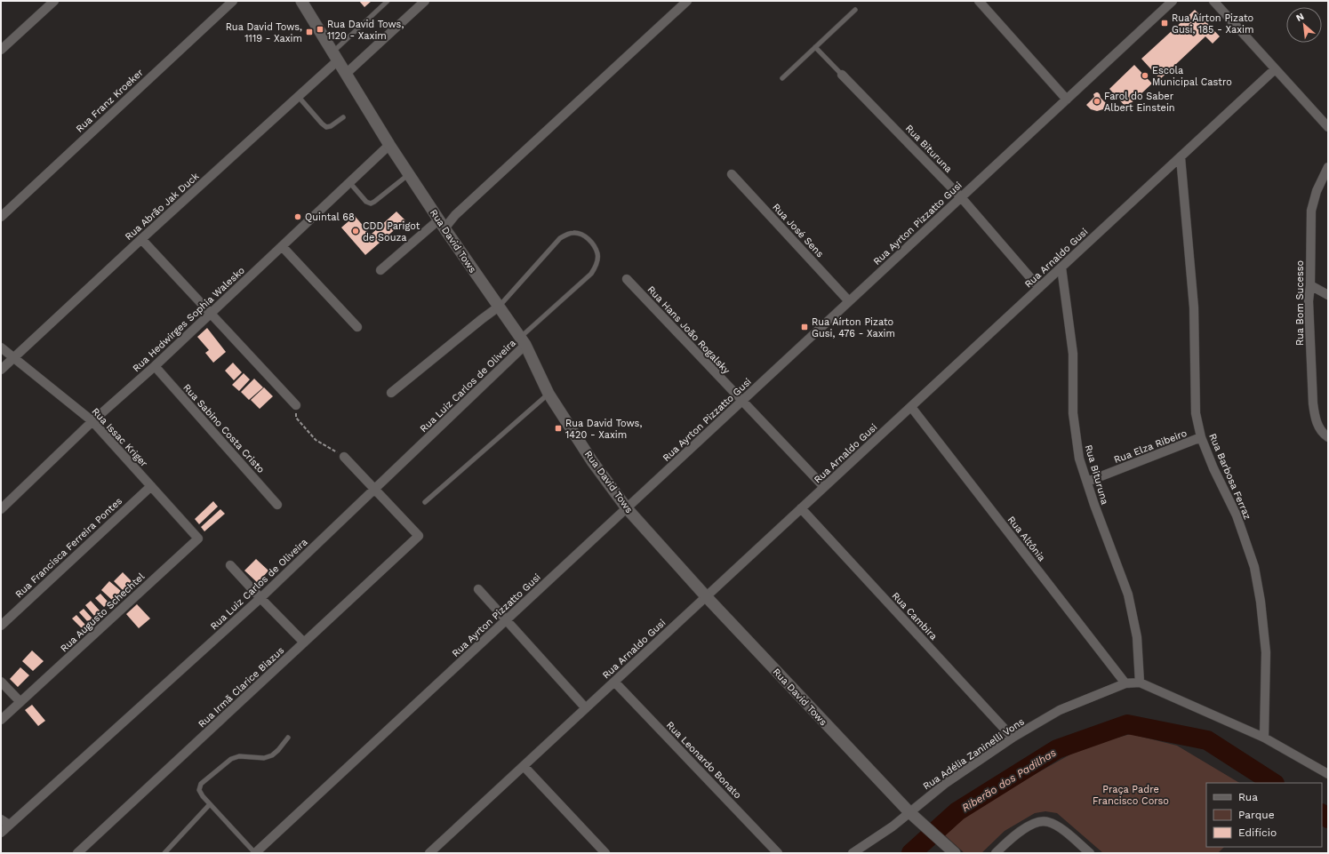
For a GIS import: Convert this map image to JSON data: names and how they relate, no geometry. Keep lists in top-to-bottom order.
{
  "streets": {
    "street": [
      "Rua Franz Kroeker",
      "Rua Bituruna",
      "Rua Abrão Jak Duck",
      "Rua Ayrton Pizzatto Gusi",
      "Rua José Sens",
      "Rua David Tows",
      "Rua Arnaldo Gusi",
      "Rua Bom Sucesso",
      "Rua Hedwirges Sophia Walesko",
      "Rua Hans João Rogalsky",
      "Rua Luiz Carlos de Oliveira",
      "Rua Sabino Costa Cristo",
      "Rua Issac Kriger",
      "Rua Elza Ribeiro",
      "Rua Barbosa Ferraz",
      "Rua Altônia",
      "Rua Francisca Ferreira Pontes",
      "Rua Augusto Schechtel",
      "Rua Cambira",
      "Rua Irmã Clarice Biazus",
      "Rua Adélia Zaninelli Vons",
      "Rua Leonardo Bonato"
    ]
  },
  "crossings": [
    ["Rua Bituruna", "Rua Ayrton Pizzatto Gusi"],
    ["Rua Bituruna", "Rua Arnaldo Gusi"],
    ["Rua Bituruna", "Rua Elza Ribeiro"],
    ["Rua Bituruna", "Rua Adélia Zaninelli Vons"],
    ["Rua Abrão Jak Duck", "Rua David Tows"],
    ["Rua Abrão Jak Duck", "Rua Issac Kriger"],
    ["Rua Ayrton Pizzatto Gusi", "Rua José Sens"],
    ["Rua Ayrton Pizzatto Gusi", "Rua David Tows"],
    ["Rua Ayrton Pizzatto Gusi", "Rua Hans João Rogalsky"],
    ["Rua David Tows", "Rua Arnaldo Gusi"],
    ["Rua David Tows", "Rua Hedwirges Sophia Walesko"],
    ["Rua David Tows", "Rua Luiz Carlos de Oliveira"],
    ["Rua David Tows", "Rua Adélia Zaninelli Vons"],
    ["Rua Arnaldo Gusi", "Rua Hans João Rogalsky"],
    ["Rua Arnaldo Gusi", "Rua Barbosa Ferraz"],
    ["Rua Arnaldo Gusi", "Rua Altônia"],
    ["Rua Arnaldo Gusi", "Rua Cambira"],
    ["Rua Arnaldo Gusi", "Rua Leonardo Bonato"],
    ["Rua Hedwirges Sophia Walesko", "Rua Sabino Costa Cristo"],
    ["Rua Hedwirges Sophia Walesko", "Rua Issac Kriger"],
    ["Rua Luiz Carlos de Oliveira", "Rua Irmã Clarice Biazus"],
    ["Rua Issac Kriger", "Rua Francisca Ferreira Pontes"],
    ["Rua Issac Kriger", "Rua Augusto Schechtel"],
    ["Rua Elza Ribeiro", "Rua Barbosa Ferraz"],
    ["Rua Barbosa Ferraz", "Rua Adélia Zaninelli Vons"],
    ["Rua Altônia", "Rua Adélia Zaninelli Vons"],
    ["Rua Cambira", "Rua Adélia Zaninelli Vons"]
  ],
  "water": ["Riberão dos Padilhas"],
  "parks": ["Praça Padre Francisco Corso"],
  "places": {
    "transit": [
      "Rua Aírton Pizato Gusi, 185 - Xaxim",
      "Rua David Tows, 1120 - Xaxim",
      "Rua David Tows, 1119 - Xaxim",
      "Rua Aírton Pizato Gusi, 476 - Xaxim",
      "Rua David Tows, 1420 - Xaxim"
    ],
    "other": [
      "Escola Municipal Castro",
      "Farol do Saber Albert Einstein",
      "Quintal 68",
      "CDD Parigot de Souza"
    ]
  },
  "legend": ["Rua", "Parque", "Edifício"],
  "north": "top left"
}
